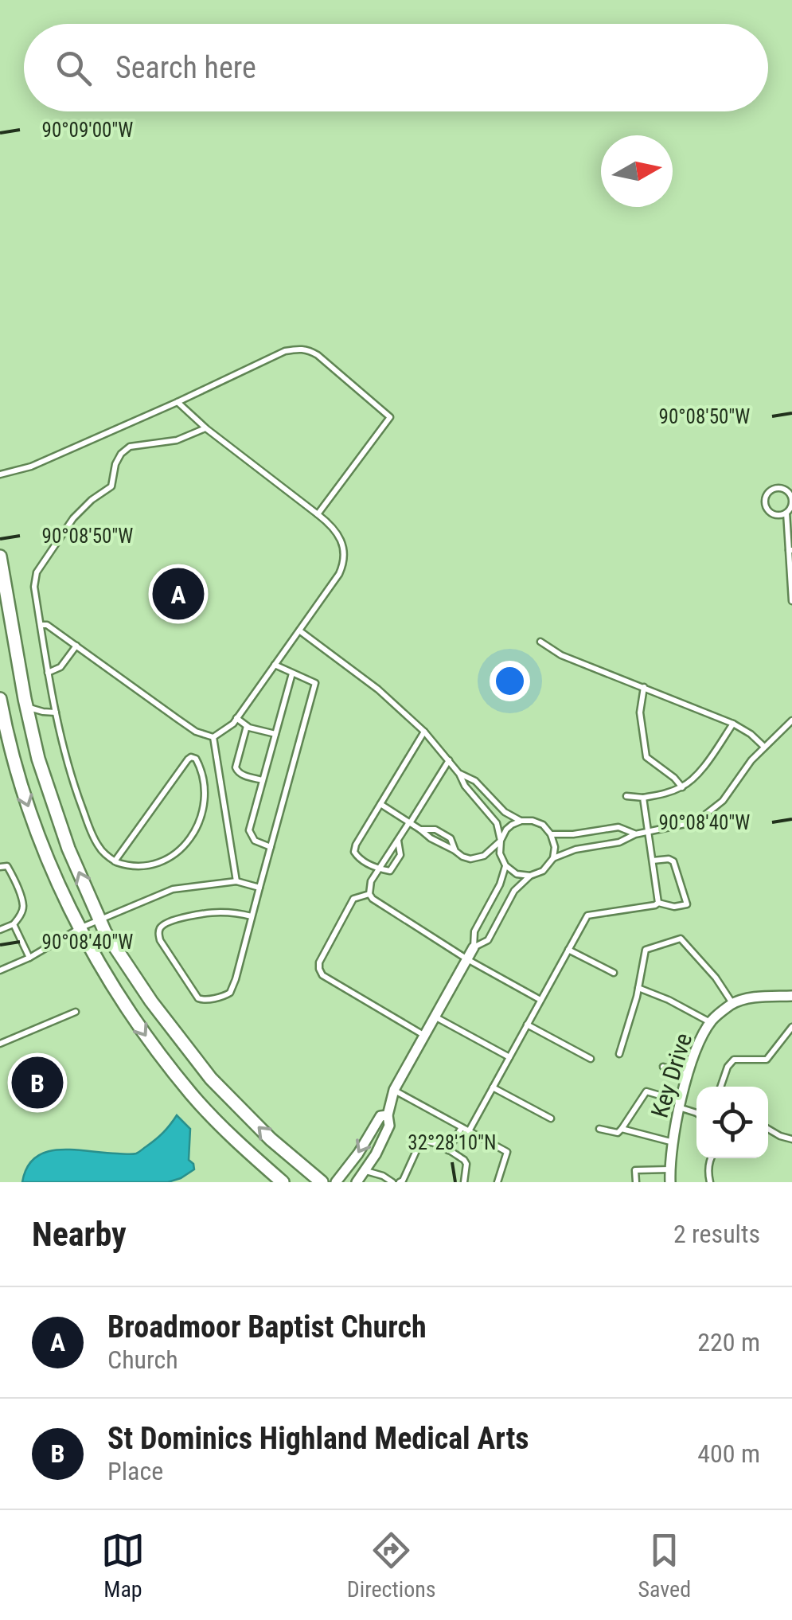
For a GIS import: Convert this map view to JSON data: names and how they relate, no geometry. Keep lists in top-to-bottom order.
{
  "streets": {
    "street": ["Key Drive"]
  },
  "north": "right",
  "page": {
    "search": "Search here",
    "pins": ["A", "B"],
    "heading": ["Nearby", "2 results"],
    "list": [
      {
        "mark": "A",
        "name": "Broadmoor Baptist Church",
        "note": "Church",
        "value": "220 m"
      },
      {
        "mark": "B",
        "name": "St Dominics Highland Medical Arts",
        "note": "Place",
        "value": "400 m"
      }
    ],
    "nav": ["Map", "Directions", "Saved"]
  },
  "coordinates": [
    "90°09'00\"W",
    "90°08'50\"W",
    "90°08'40\"W",
    "32°28'10\"N"
  ]
}
